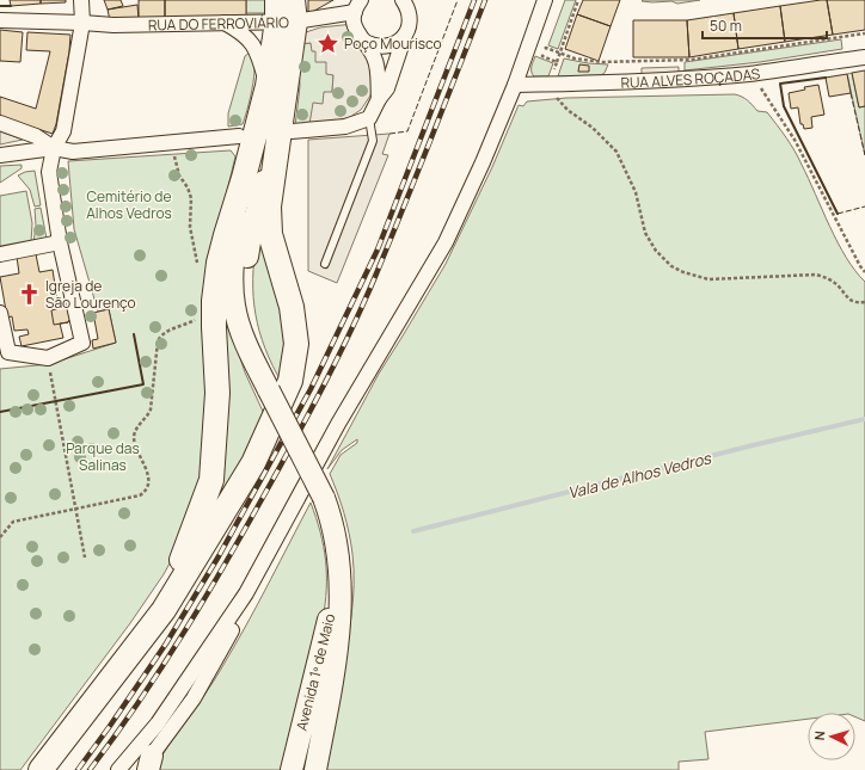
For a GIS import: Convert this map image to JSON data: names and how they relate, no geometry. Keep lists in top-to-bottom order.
{
  "streets": {
    "main road": ["Avenida 1º de Maio"],
    "street": ["RUA DO FERROVIÁRIO", "RUA ALVES ROÇADAS"]
  },
  "water": ["Vala de Alhos Vedros"],
  "parks": ["Cemitério de Alhos Vedros", "Parque das Salinas"],
  "places": {
    "place": ["Poço Mourisco"],
    "church": ["Igreja de São Lourenço"]
  },
  "scale_bar": "50 m",
  "north": "left"
}
